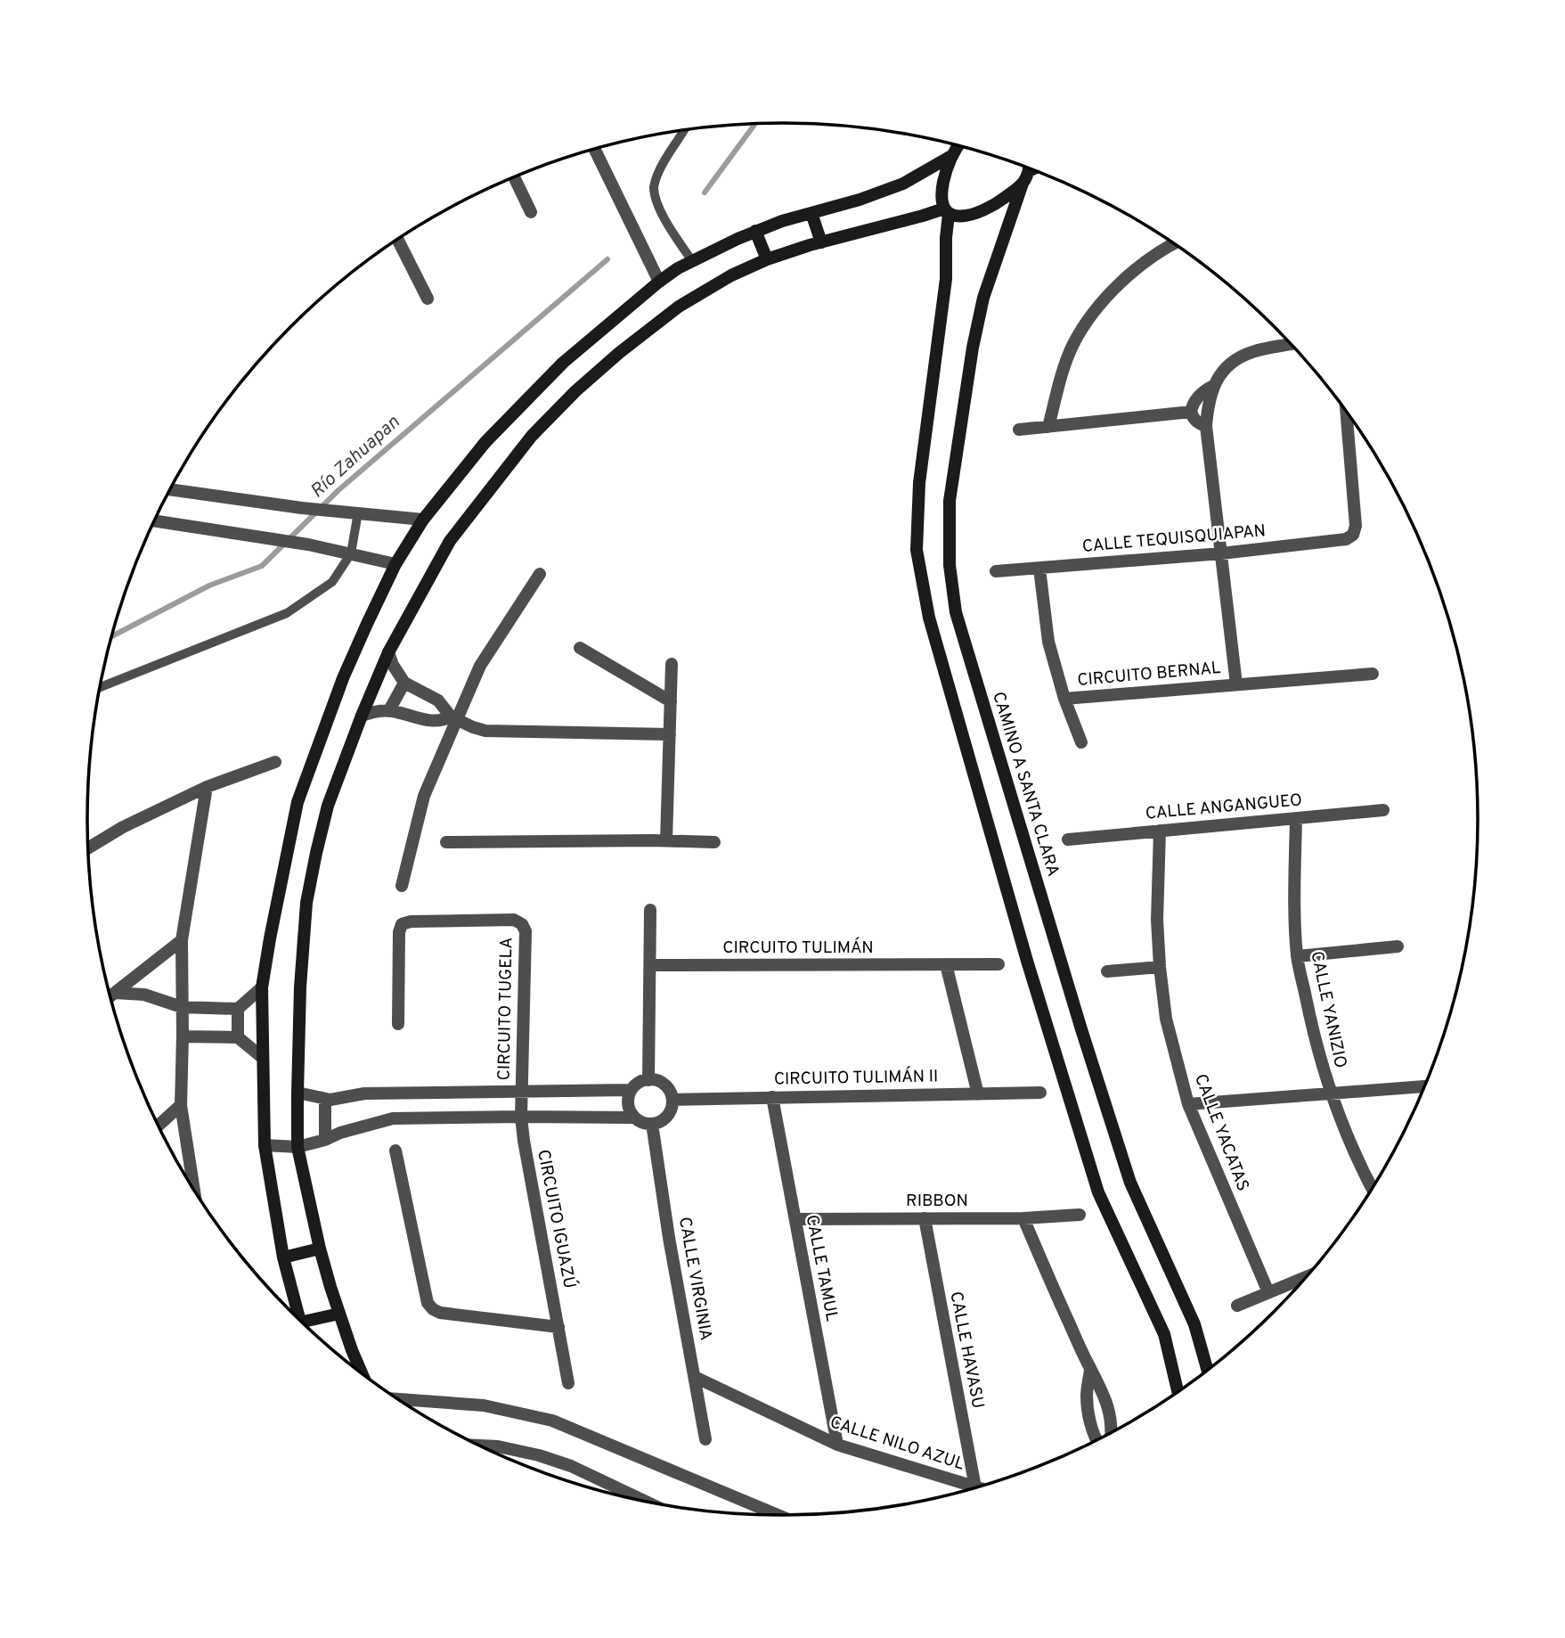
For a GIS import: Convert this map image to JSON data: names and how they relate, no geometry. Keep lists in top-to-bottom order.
{
  "streets": {
    "street": [
      "CALLE TEQUISQUIAPAN",
      "CIRCUITO BERNAL",
      "CAMINO A SANTA CLARA",
      "CALLE ANGANGUEO",
      "CIRCUITO TULIMÁN",
      "CIRCUITO TUGELA",
      "CALLE YANIZIO",
      "CIRCUITO TULIMÁN II",
      "CALLE YACATAS",
      "RIBBON",
      "CIRCUITO IGUAZÚ",
      "CALLE TAMUL",
      "CALLE VIRGINIA",
      "CALLE HAVASU",
      "CALLE NILO AZUL"
    ]
  },
  "crossings": [
    ["CALLE TEQUISQUIAPAN", "CIRCUITO BERNAL"],
    ["CALLE ANGANGUEO", "CALLE YANIZIO"],
    ["CALLE ANGANGUEO", "CALLE YACATAS"],
    ["CIRCUITO TUGELA", "CIRCUITO IGUAZÚ"],
    ["CIRCUITO TULIMÁN II", "CALLE TAMUL"],
    ["CIRCUITO TULIMÁN II", "CALLE VIRGINIA"],
    ["RIBBON", "CALLE TAMUL"],
    ["RIBBON", "CALLE HAVASU"],
    ["CALLE TAMUL", "CALLE NILO AZUL"],
    ["CALLE VIRGINIA", "CALLE NILO AZUL"]
  ],
  "water": ["Río Zahuapan"]
}
